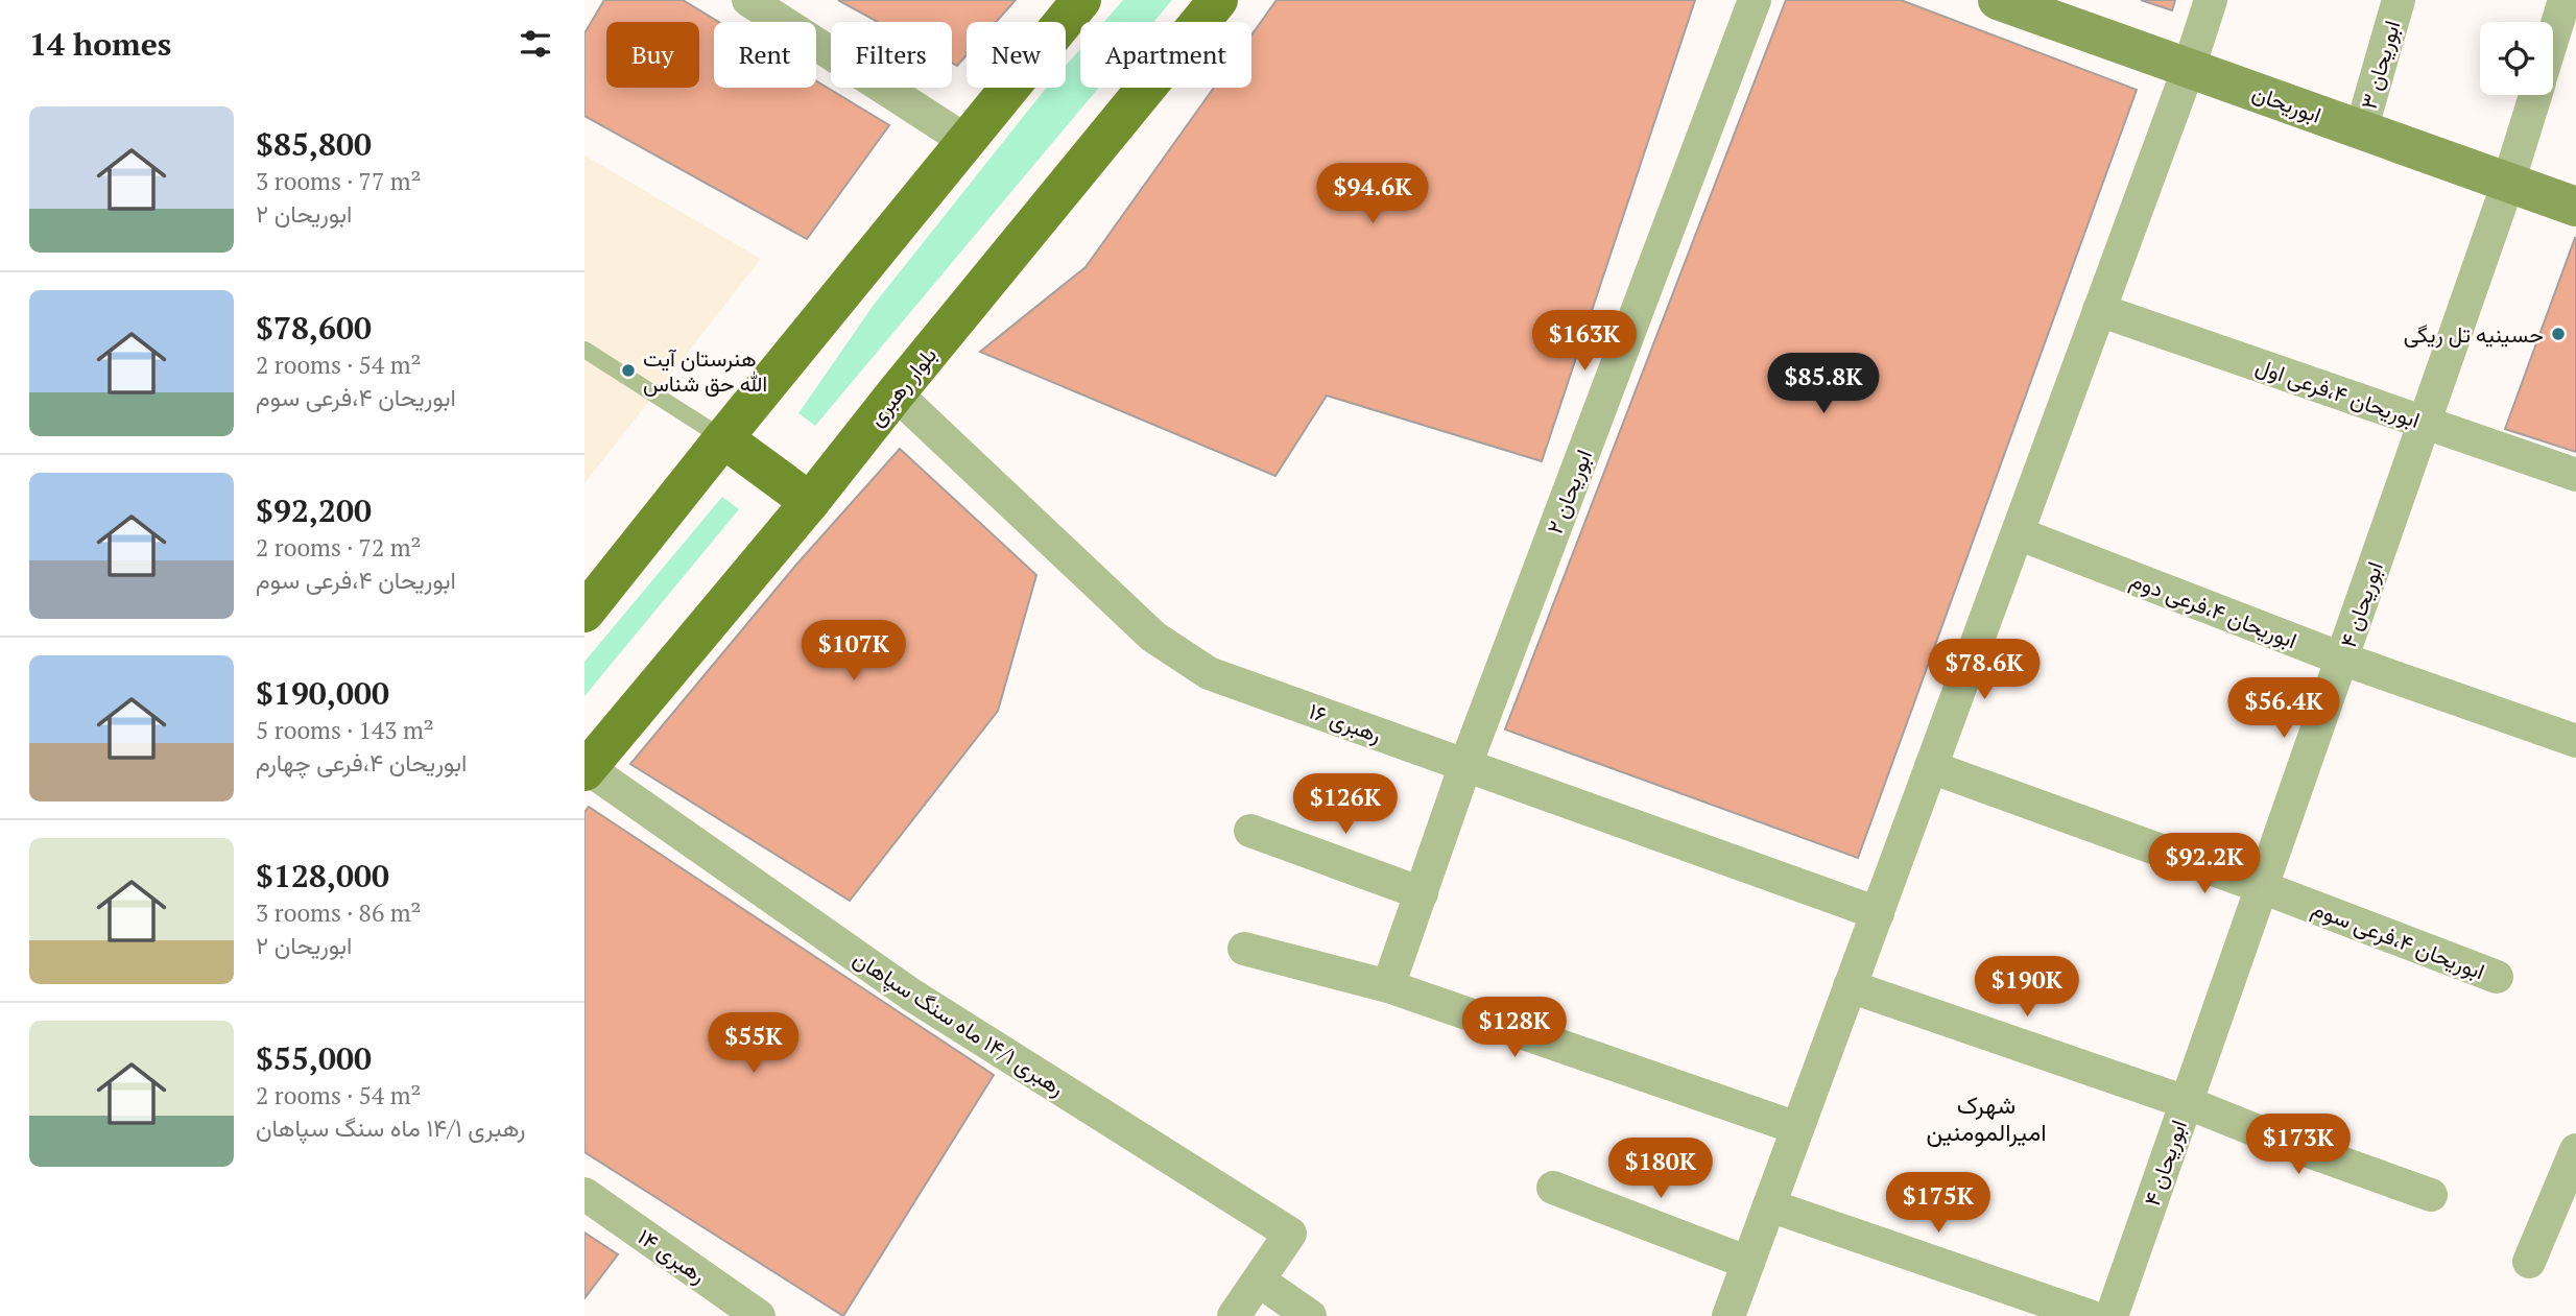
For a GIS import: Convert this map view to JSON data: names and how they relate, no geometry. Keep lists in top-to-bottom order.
{
  "streets": {
    "main road": ["بلوار رهبری"],
    "street": [
      "ابوریحان ۳",
      "ابوریحان",
      "ابوریحان ۴،فرعی اول",
      "ابوریحان ۲",
      "ابوریحان ۴",
      "ابوریحان ۴،فرعی دوم",
      "رهبری ۱۶",
      "ابوریحان ۴،فرعی سوم",
      "رهبری ۱۴/۱ ماه سنگ سپاهان",
      "رهبری ۱۴"
    ]
  },
  "crossings": [
    ["ابوریحان ۳", "ابوریحان"],
    ["ابوریحان", "ابوریحان ۴"],
    ["بلوار رهبری", "رهبری ۱۶"],
    ["بلوار رهبری", "رهبری ۱۴/۱ ماه سنگ سپاهان"],
    ["ابوریحان ۴،فرعی اول", "ابوریحان ۴"],
    ["ابوریحان ۲", "رهبری ۱۶"],
    ["ابوریحان ۴", "ابوریحان ۴،فرعی دوم"],
    ["ابوریحان ۴", "ابوریحان ۴،فرعی سوم"]
  ],
  "districts": ["شهرک امیرالمومنین"],
  "places": ["حسینیه تل ریگی", "هنرستان آیت الله حق شناس"],
  "page": {
    "heading": "14 homes",
    "chip": [
      "Buy",
      "Rent",
      "Filters",
      "New",
      "Apartment"
    ],
    "list": [
      {
        "name": "$85,800",
        "note": "3 rooms · 77 m² · ابوریحان ۲"
      },
      {
        "name": "$78,600",
        "note": "2 rooms · 54 m² · ابوریحان ۴،فرعی سوم"
      },
      {
        "name": "$92,200",
        "note": "2 rooms · 72 m² · ابوریحان ۴،فرعی سوم"
      },
      {
        "name": "$190,000",
        "note": "5 rooms · 143 m² · ابوریحان ۴،فرعی چهارم"
      },
      {
        "name": "$128,000",
        "note": "3 rooms · 86 m² · ابوریحان ۲"
      },
      {
        "name": "$55,000",
        "note": "2 rooms · 54 m² · رهبری ۱۴/۱ ماه سنگ سپاهان"
      }
    ],
    "price": [
      "$94.6K",
      "$163K",
      "$85.8K",
      "$107K",
      "$78.6K",
      "$56.4K",
      "$126K",
      "$92.2K",
      "$190K",
      "$128K",
      "$55K",
      "$173K",
      "$180K",
      "$175K"
    ]
  }
}
